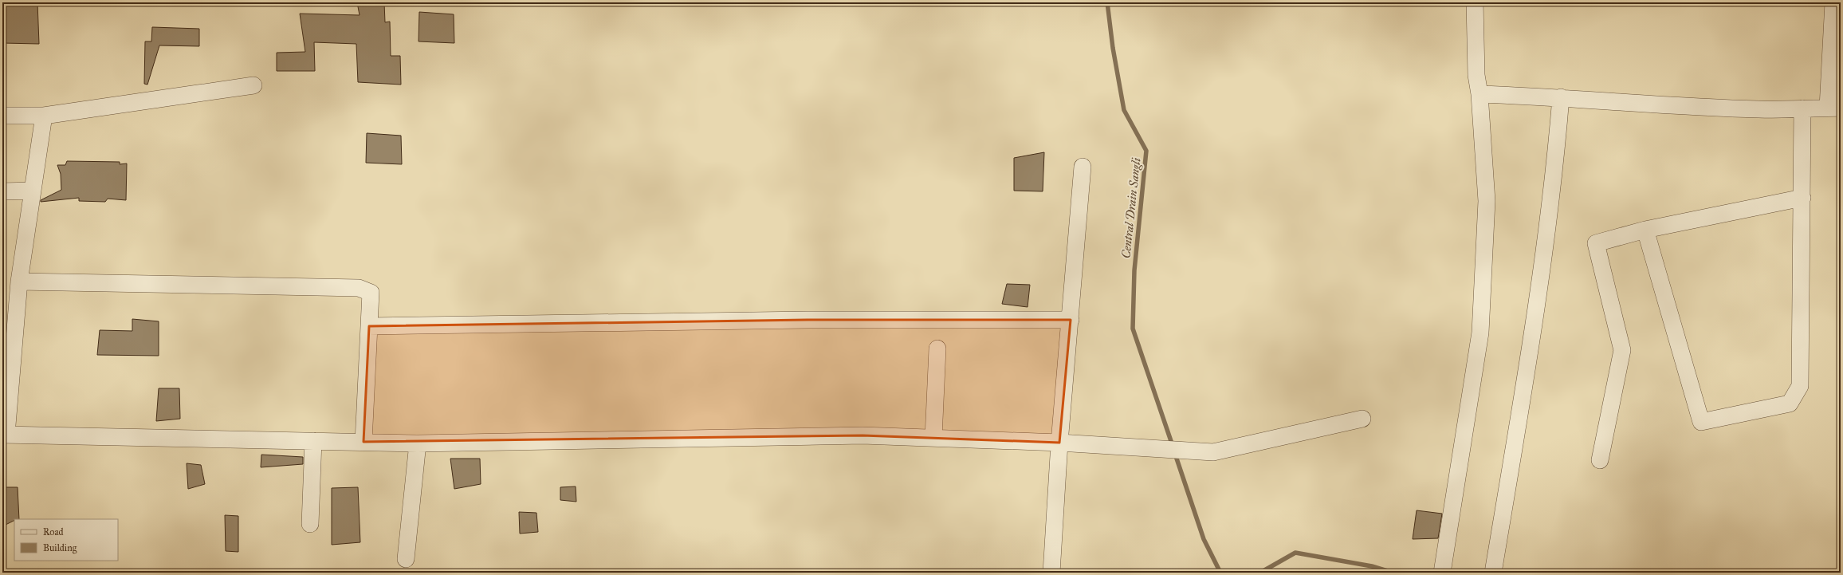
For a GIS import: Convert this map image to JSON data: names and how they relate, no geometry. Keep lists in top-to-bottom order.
{
  "water": ["Central Drain Sangli"],
  "legend": ["Road", "Building"]
}
